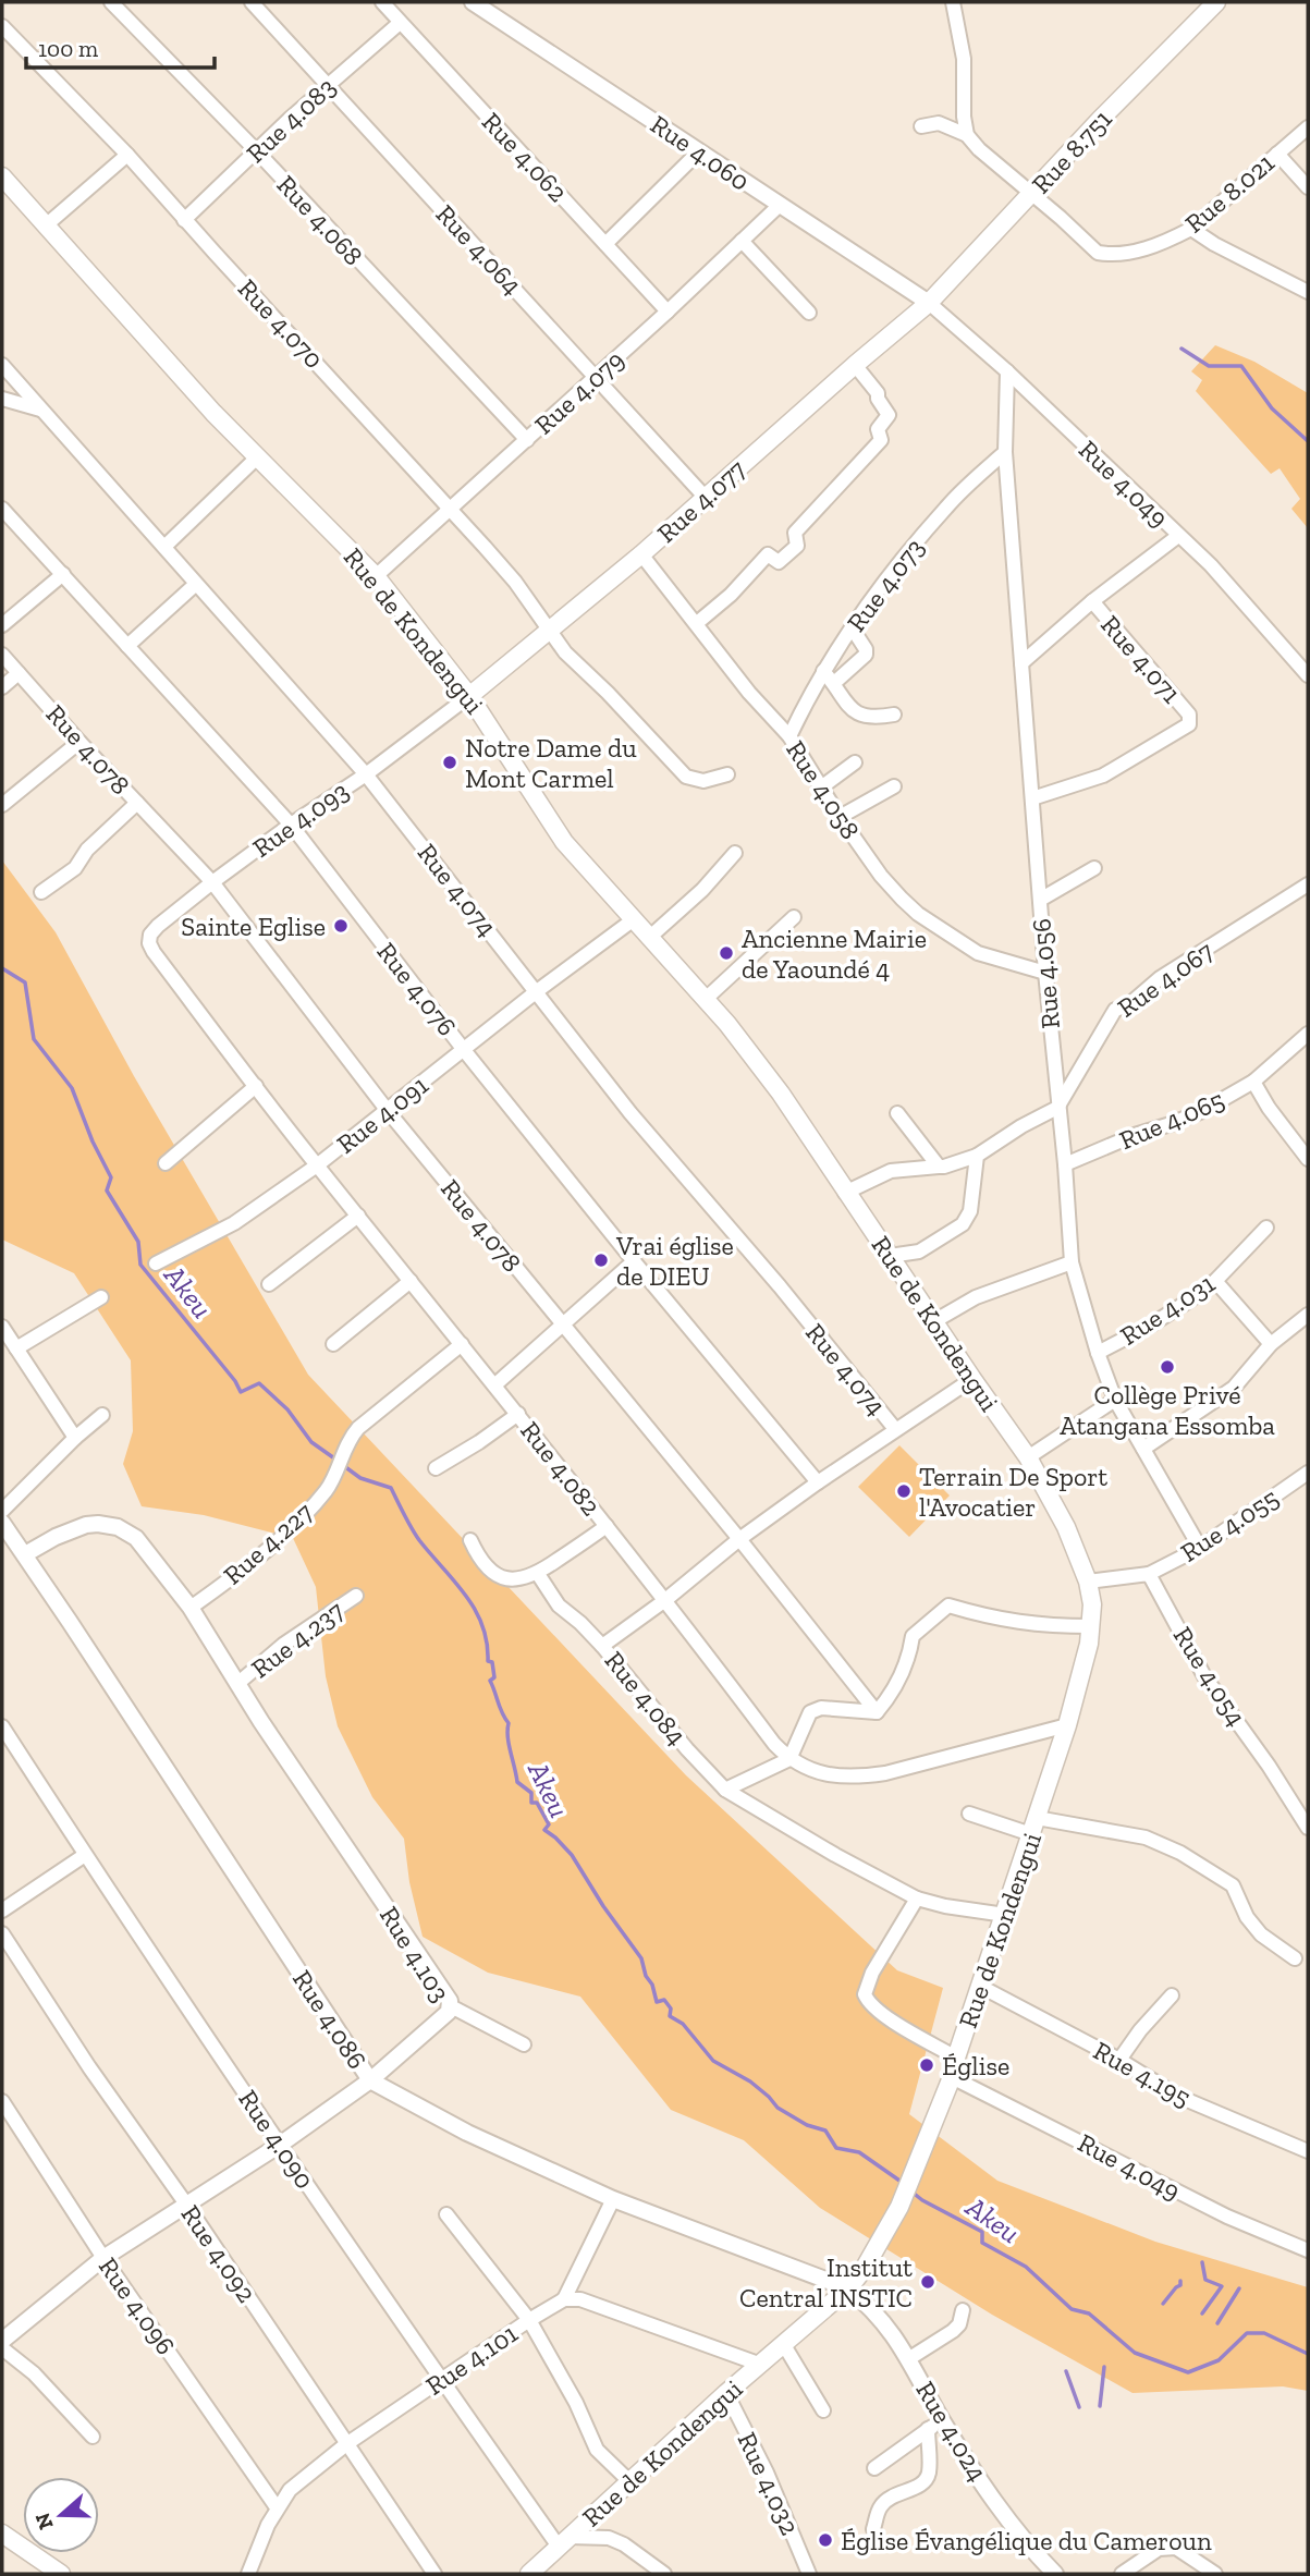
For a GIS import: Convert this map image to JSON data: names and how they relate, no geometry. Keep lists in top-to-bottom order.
{
  "streets": {
    "main road": ["Rue 8.751", "Rue 4.077", "Rue de Kondengui"],
    "street": [
      "Rue 4.083",
      "Rue 4.060",
      "Rue 4.062",
      "Rue 8.021",
      "Rue 4.068",
      "Rue 4.064",
      "Rue 4.070",
      "Rue 4.079",
      "Rue 4.049",
      "Rue 4.073",
      "Rue 4.071",
      "Rue 4.078",
      "Rue 4.058",
      "Rue 4.093",
      "Rue 4.074",
      "Rue 4.056",
      "Rue 4.067",
      "Rue 4.076",
      "Rue 4.091",
      "Rue 4.065",
      "Rue 4.031",
      "Rue 4.082",
      "Rue 4.055",
      "Rue 4.227",
      "Rue 4.237",
      "Rue 4.054",
      "Rue 4.084",
      "Rue 4.103",
      "Rue 4.086",
      "Rue 4.195",
      "Rue 4.090",
      "Rue 4.092",
      "Rue 4.096",
      "Rue 4.101",
      "Rue 4.024",
      "Rue 4.032"
    ]
  },
  "crossings": [
    ["Rue 4.083", "Rue 4.062"],
    ["Rue 4.083", "Rue 4.068"],
    ["Rue 4.083", "Rue 4.064"],
    ["Rue 4.083", "Rue 4.070"],
    ["Rue 8.751", "Rue 4.060"],
    ["Rue 8.751", "Rue 8.021"],
    ["Rue 8.751", "Rue 4.049"],
    ["Rue 8.751", "Rue 4.077"],
    ["Rue 4.060", "Rue 4.079"],
    ["Rue 4.060", "Rue 4.049"],
    ["Rue 4.060", "Rue 4.077"],
    ["Rue 4.062", "Rue 4.079"],
    ["Rue 4.068", "Rue 4.079"],
    ["Rue 4.064", "Rue 4.079"],
    ["Rue 4.064", "Rue 4.077"],
    ["Rue 4.070", "Rue 4.079"],
    ["Rue 4.070", "Rue 4.077"],
    ["Rue 4.079", "Rue de Kondengui"],
    ["Rue 4.049", "Rue 4.077"],
    ["Rue 4.049", "Rue de Kondengui"],
    ["Rue 4.049", "Rue 4.056"],
    ["Rue 4.077", "Rue de Kondengui"],
    ["Rue 4.077", "Rue 4.058"],
    ["Rue 4.077", "Rue 4.093"],
    ["Rue 4.073", "Rue 4.058"],
    ["Rue 4.073", "Rue 4.056"],
    ["Rue de Kondengui", "Rue 4.093"],
    ["Rue de Kondengui", "Rue 4.091"],
    ["Rue de Kondengui", "Rue 4.082"],
    ["Rue de Kondengui", "Rue 4.084"],
    ["Rue de Kondengui", "Rue 4.086"],
    ["Rue de Kondengui", "Rue 4.195"],
    ["Rue de Kondengui", "Rue 4.090"],
    ["Rue de Kondengui", "Rue 4.024"],
    ["Rue de Kondengui", "Rue 4.032"],
    ["Rue 4.071", "Rue 4.056"],
    ["Rue 4.078", "Rue 4.093"],
    ["Rue 4.078", "Rue 4.091"],
    ["Rue 4.078", "Rue 4.084"],
    ["Rue 4.058", "Rue 4.056"],
    ["Rue 4.093", "Rue 4.074"],
    ["Rue 4.093", "Rue 4.076"],
    ["Rue 4.093", "Rue 4.082"],
    ["Rue 4.074", "Rue 4.091"],
    ["Rue 4.074", "Rue 4.084"],
    ["Rue 4.056", "Rue 4.067"],
    ["Rue 4.056", "Rue 4.065"],
    ["Rue 4.056", "Rue 4.031"],
    ["Rue 4.056", "Rue 4.055"],
    ["Rue 4.076", "Rue 4.091"],
    ["Rue 4.076", "Rue 4.084"],
    ["Rue 4.091", "Rue 4.082"],
    ["Rue 4.082", "Rue 4.227"],
    ["Rue 4.082", "Rue 4.084"],
    ["Rue 4.055", "Rue 4.054"],
    ["Rue 4.227", "Rue 4.103"],
    ["Rue 4.237", "Rue 4.103"],
    ["Rue 4.103", "Rue 4.086"],
    ["Rue 4.103", "Rue 4.090"],
    ["Rue 4.103", "Rue 4.092"],
    ["Rue 4.103", "Rue 4.096"],
    ["Rue 4.086", "Rue 4.024"],
    ["Rue 4.090", "Rue 4.101"],
    ["Rue 4.092", "Rue 4.101"],
    ["Rue 4.096", "Rue 4.101"]
  ],
  "water": ["Akeu"],
  "places": [
    "Notre Dame du Mont Carmel",
    "Sainte Eglise",
    "Ancienne Mairie de Yaoundé 4",
    "Vrai église de DIEU",
    "Collège Privé Atangana Essomba",
    "Terrain De Sport l'Avocatier",
    "Église",
    "Institut Central INSTIC",
    "Église Évangélique du Cameroun"
  ],
  "scale_bar": "100 m",
  "north": "left"
}
